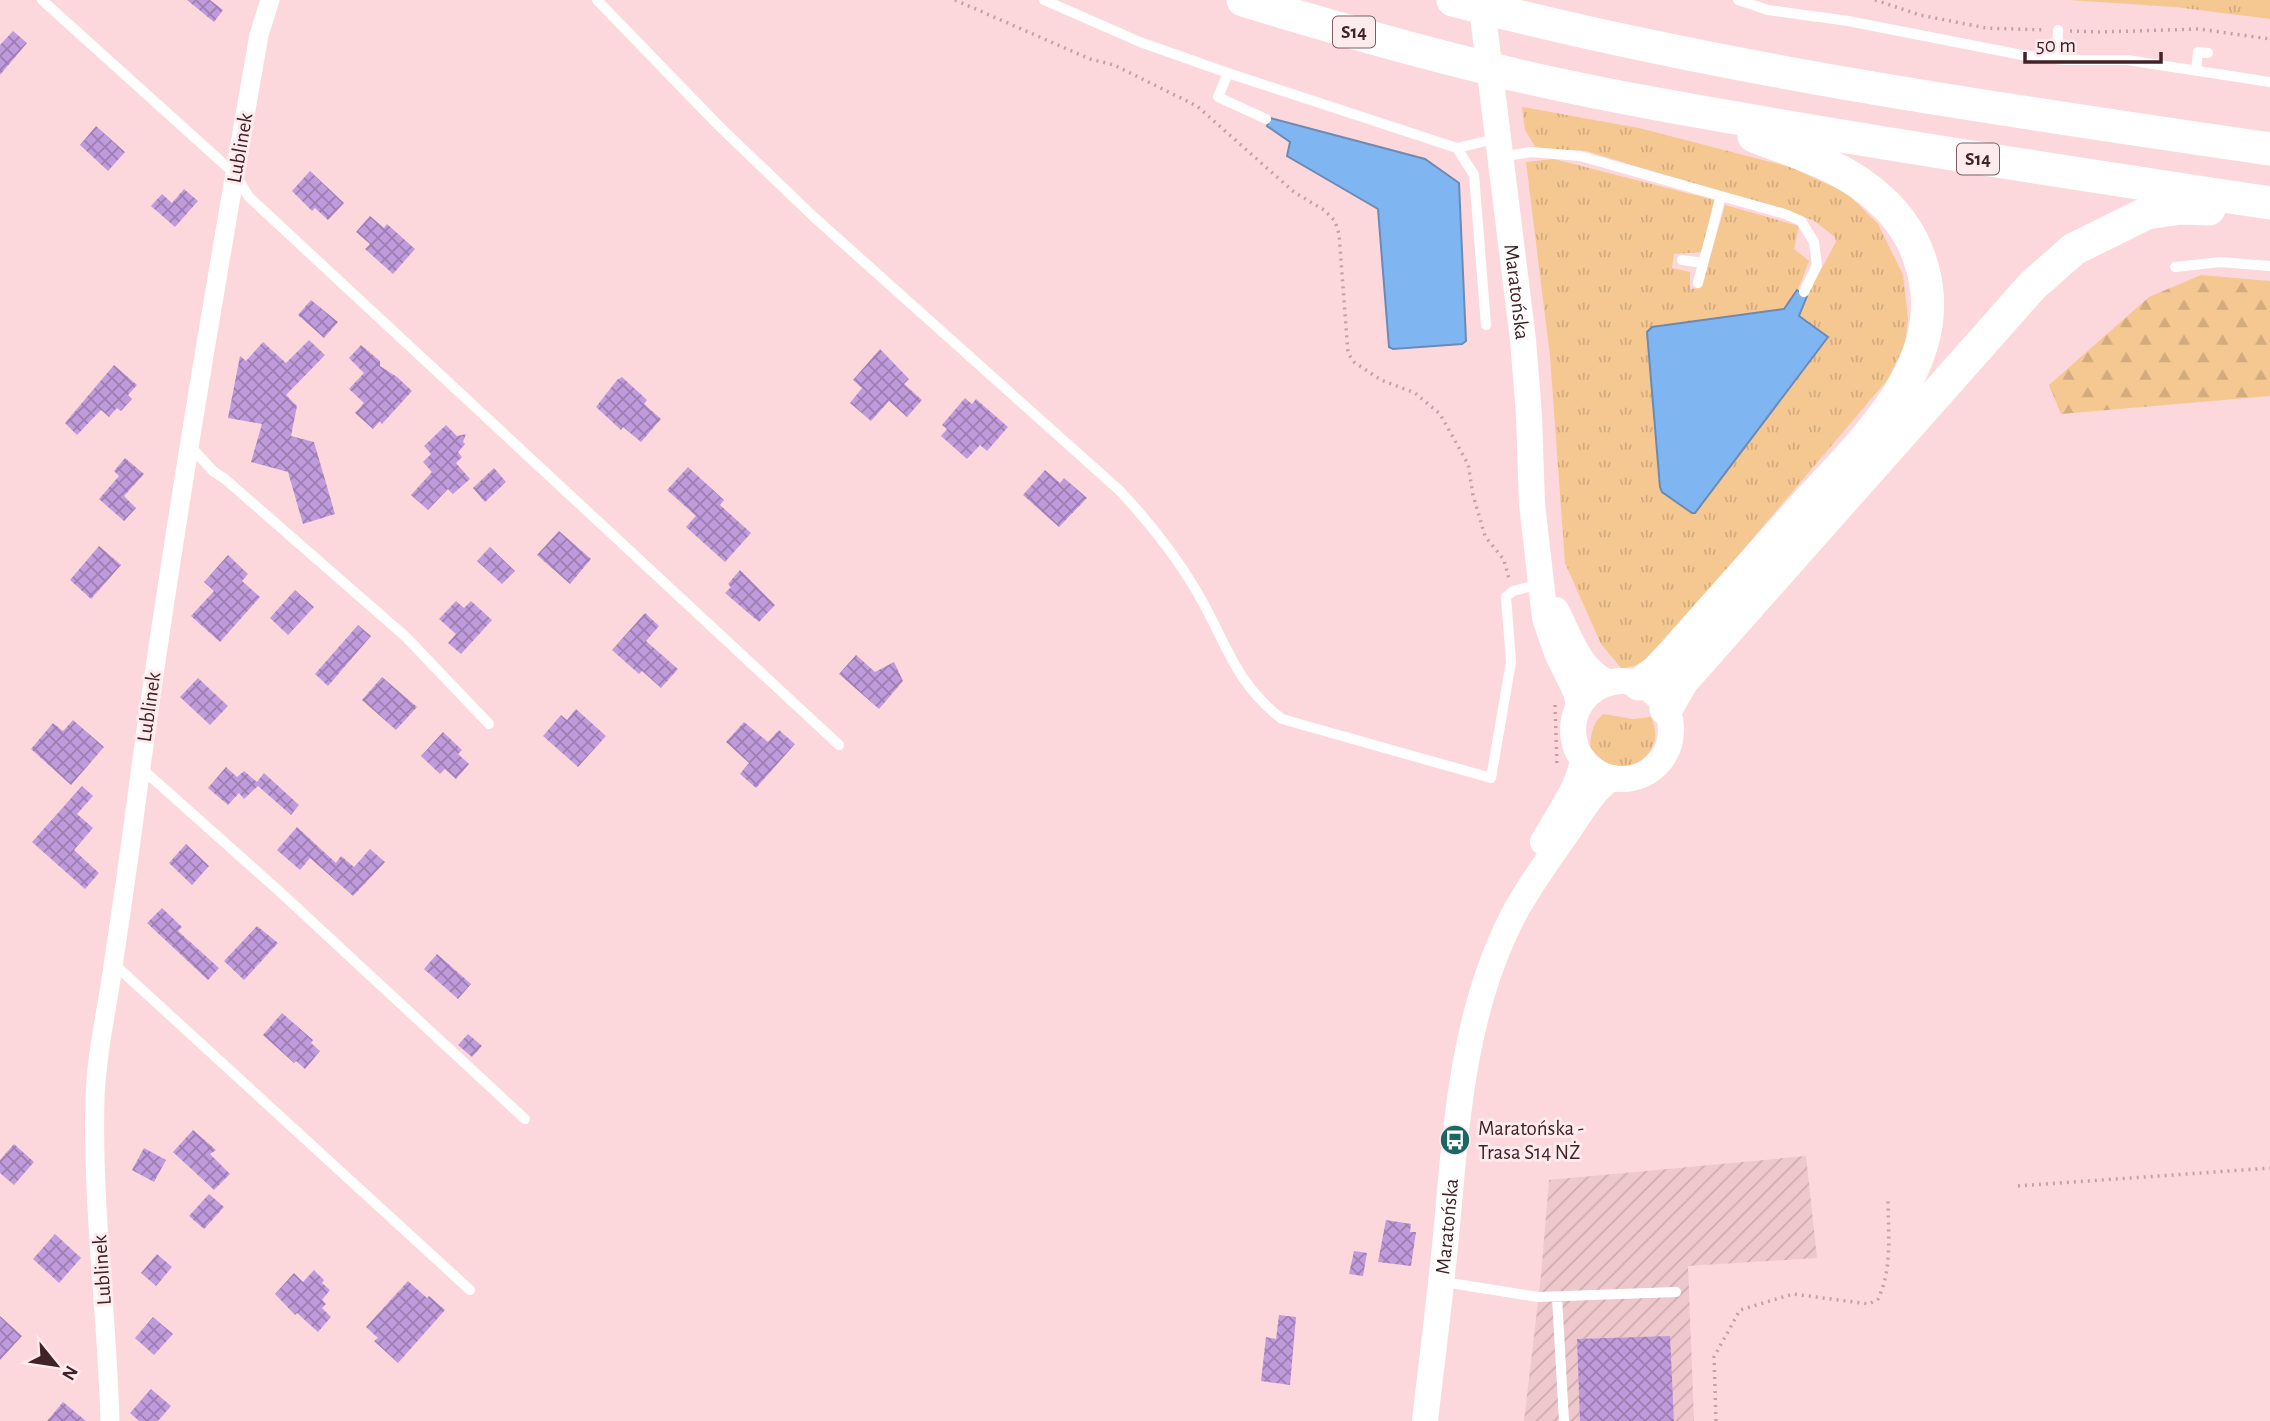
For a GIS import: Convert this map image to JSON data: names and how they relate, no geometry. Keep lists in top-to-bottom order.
{
  "streets": {
    "highway": ["S14"],
    "main road": ["Maratońska"],
    "street": ["Lublinek"]
  },
  "places": {
    "bus stop": ["Maratońska - Trasa S14 NŻ"]
  },
  "scale_bar": "50 m",
  "north": "bottom right"
}
